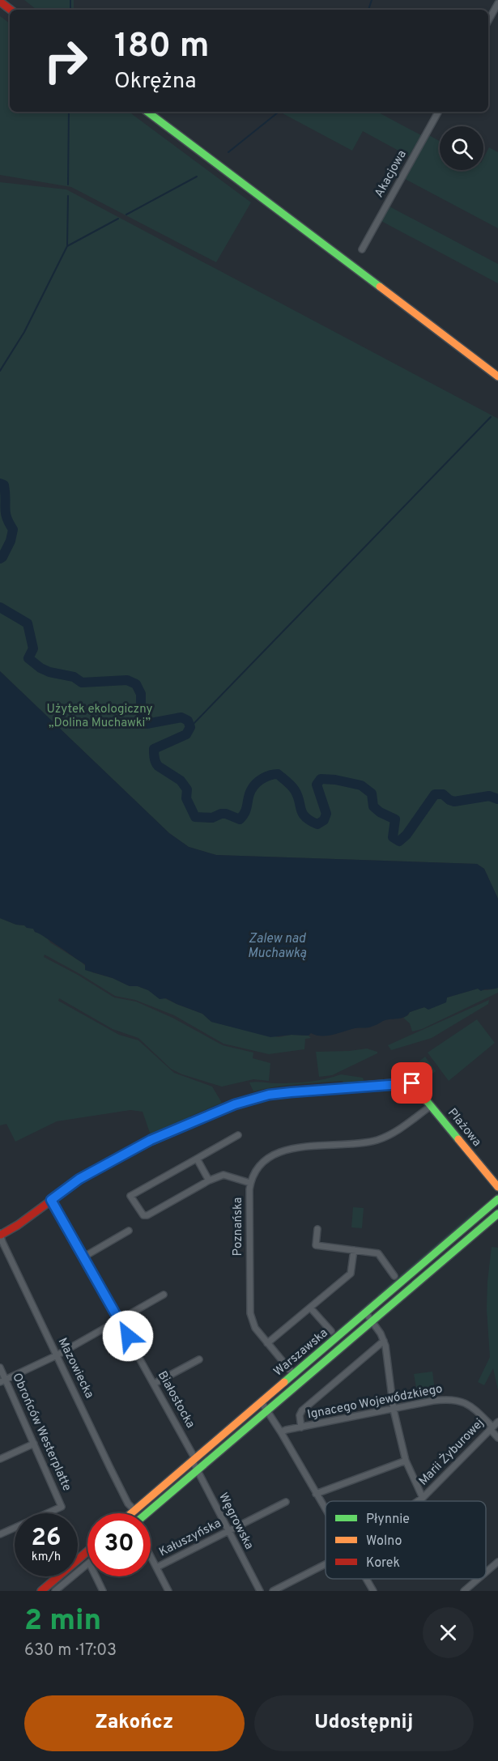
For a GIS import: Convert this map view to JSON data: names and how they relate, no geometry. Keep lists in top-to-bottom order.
{
  "streets": {
    "street": [
      "Akacjowa",
      "Plażowa",
      "Poznańska",
      "Warszawska",
      "Mazowiecka",
      "Białostocka",
      "Ignacego Wojewódzkiego",
      "Obrońców Westerplatte",
      "Marii Żyburowej",
      "Węgrowska",
      "Kałuszyńska"
    ]
  },
  "crossings": [
    ["Plażowa", "Poznańska"],
    ["Plażowa", "Mazowiecka"],
    ["Plażowa", "Białostocka"],
    ["Poznańska", "Warszawska"],
    ["Warszawska", "Mazowiecka"],
    ["Warszawska", "Białostocka"],
    ["Warszawska", "Węgrowska"],
    ["Białostocka", "Węgrowska"],
    ["Ignacego Wojewódzkiego", "Marii Żyburowej"],
    ["Węgrowska", "Kałuszyńska"]
  ],
  "water": ["Zalew nad Muchawką"],
  "parks": ["Użytek ekologiczny „Dolina Muchawki”"],
  "legend": ["Płynnie", "Wolno", "Korek"],
  "page": {
    "turn": ["180 m", "Okrężna"],
    "speed": "26 km/h",
    "limit": "30",
    "heading": ["2 min", "630 m · 17:03"],
    "buttons": ["Zakończ", "Udostępnij"]
  }
}
